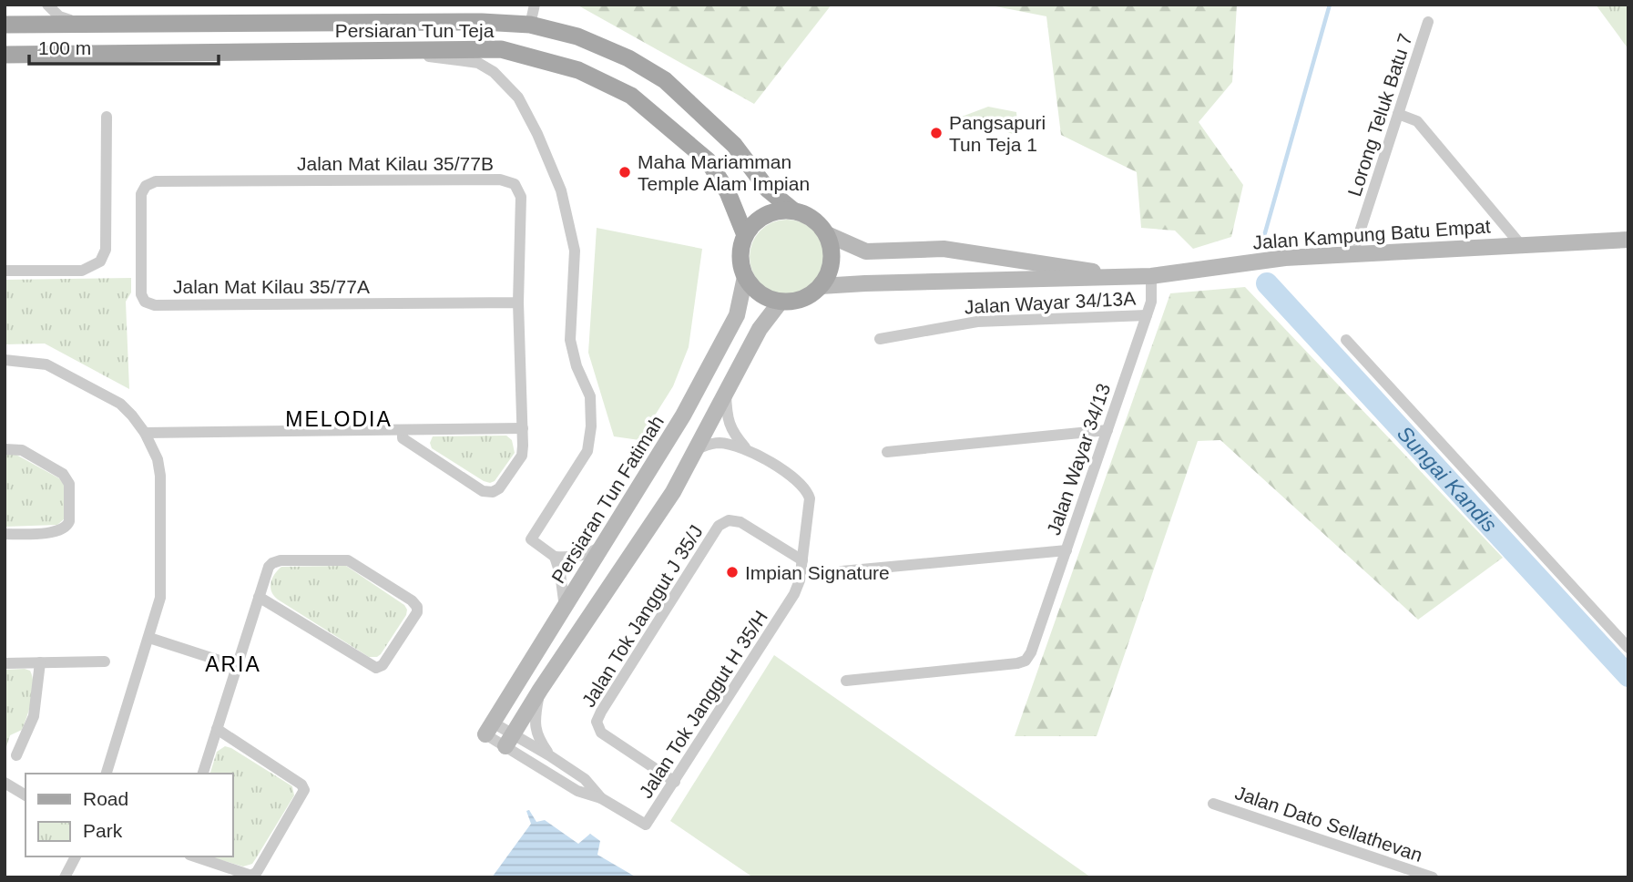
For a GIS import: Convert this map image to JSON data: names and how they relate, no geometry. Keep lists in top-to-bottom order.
{
  "streets": {
    "main road": ["Persiaran Tun Teja", "Jalan Kampung Batu Empat", "Persiaran Tun Fatimah"],
    "street": [
      "Lorong Teluk Batu 7",
      "Jalan Mat Kilau 35/77B",
      "Jalan Mat Kilau 35/77A",
      "Jalan Wayar 34/13A",
      "Jalan Wayar 34/13",
      "Jalan Tok Janggut J 35/J",
      "Jalan Tok Janggut H 35/H",
      "Jalan Dato Sellathevan"
    ]
  },
  "crossings": [
    ["Persiaran Tun Teja", "Jalan Kampung Batu Empat"],
    ["Persiaran Tun Teja", "Persiaran Tun Fatimah"],
    ["Lorong Teluk Batu 7", "Jalan Kampung Batu Empat"],
    ["Jalan Mat Kilau 35/77B", "Jalan Mat Kilau 35/77A"],
    ["Jalan Kampung Batu Empat", "Jalan Wayar 34/13"],
    ["Jalan Kampung Batu Empat", "Persiaran Tun Fatimah"],
    ["Jalan Wayar 34/13A", "Jalan Wayar 34/13"],
    ["Jalan Tok Janggut J 35/J", "Jalan Tok Janggut H 35/H"]
  ],
  "districts": ["MELODIA", "ARIA"],
  "water": ["Sungai Kandis"],
  "places": ["Pangsapuri Tun Teja 1", "Maha Mariamman Temple Alam Impian", "Impian Signature"],
  "legend": ["Road", "Park"],
  "scale_bar": "100 m"
}
